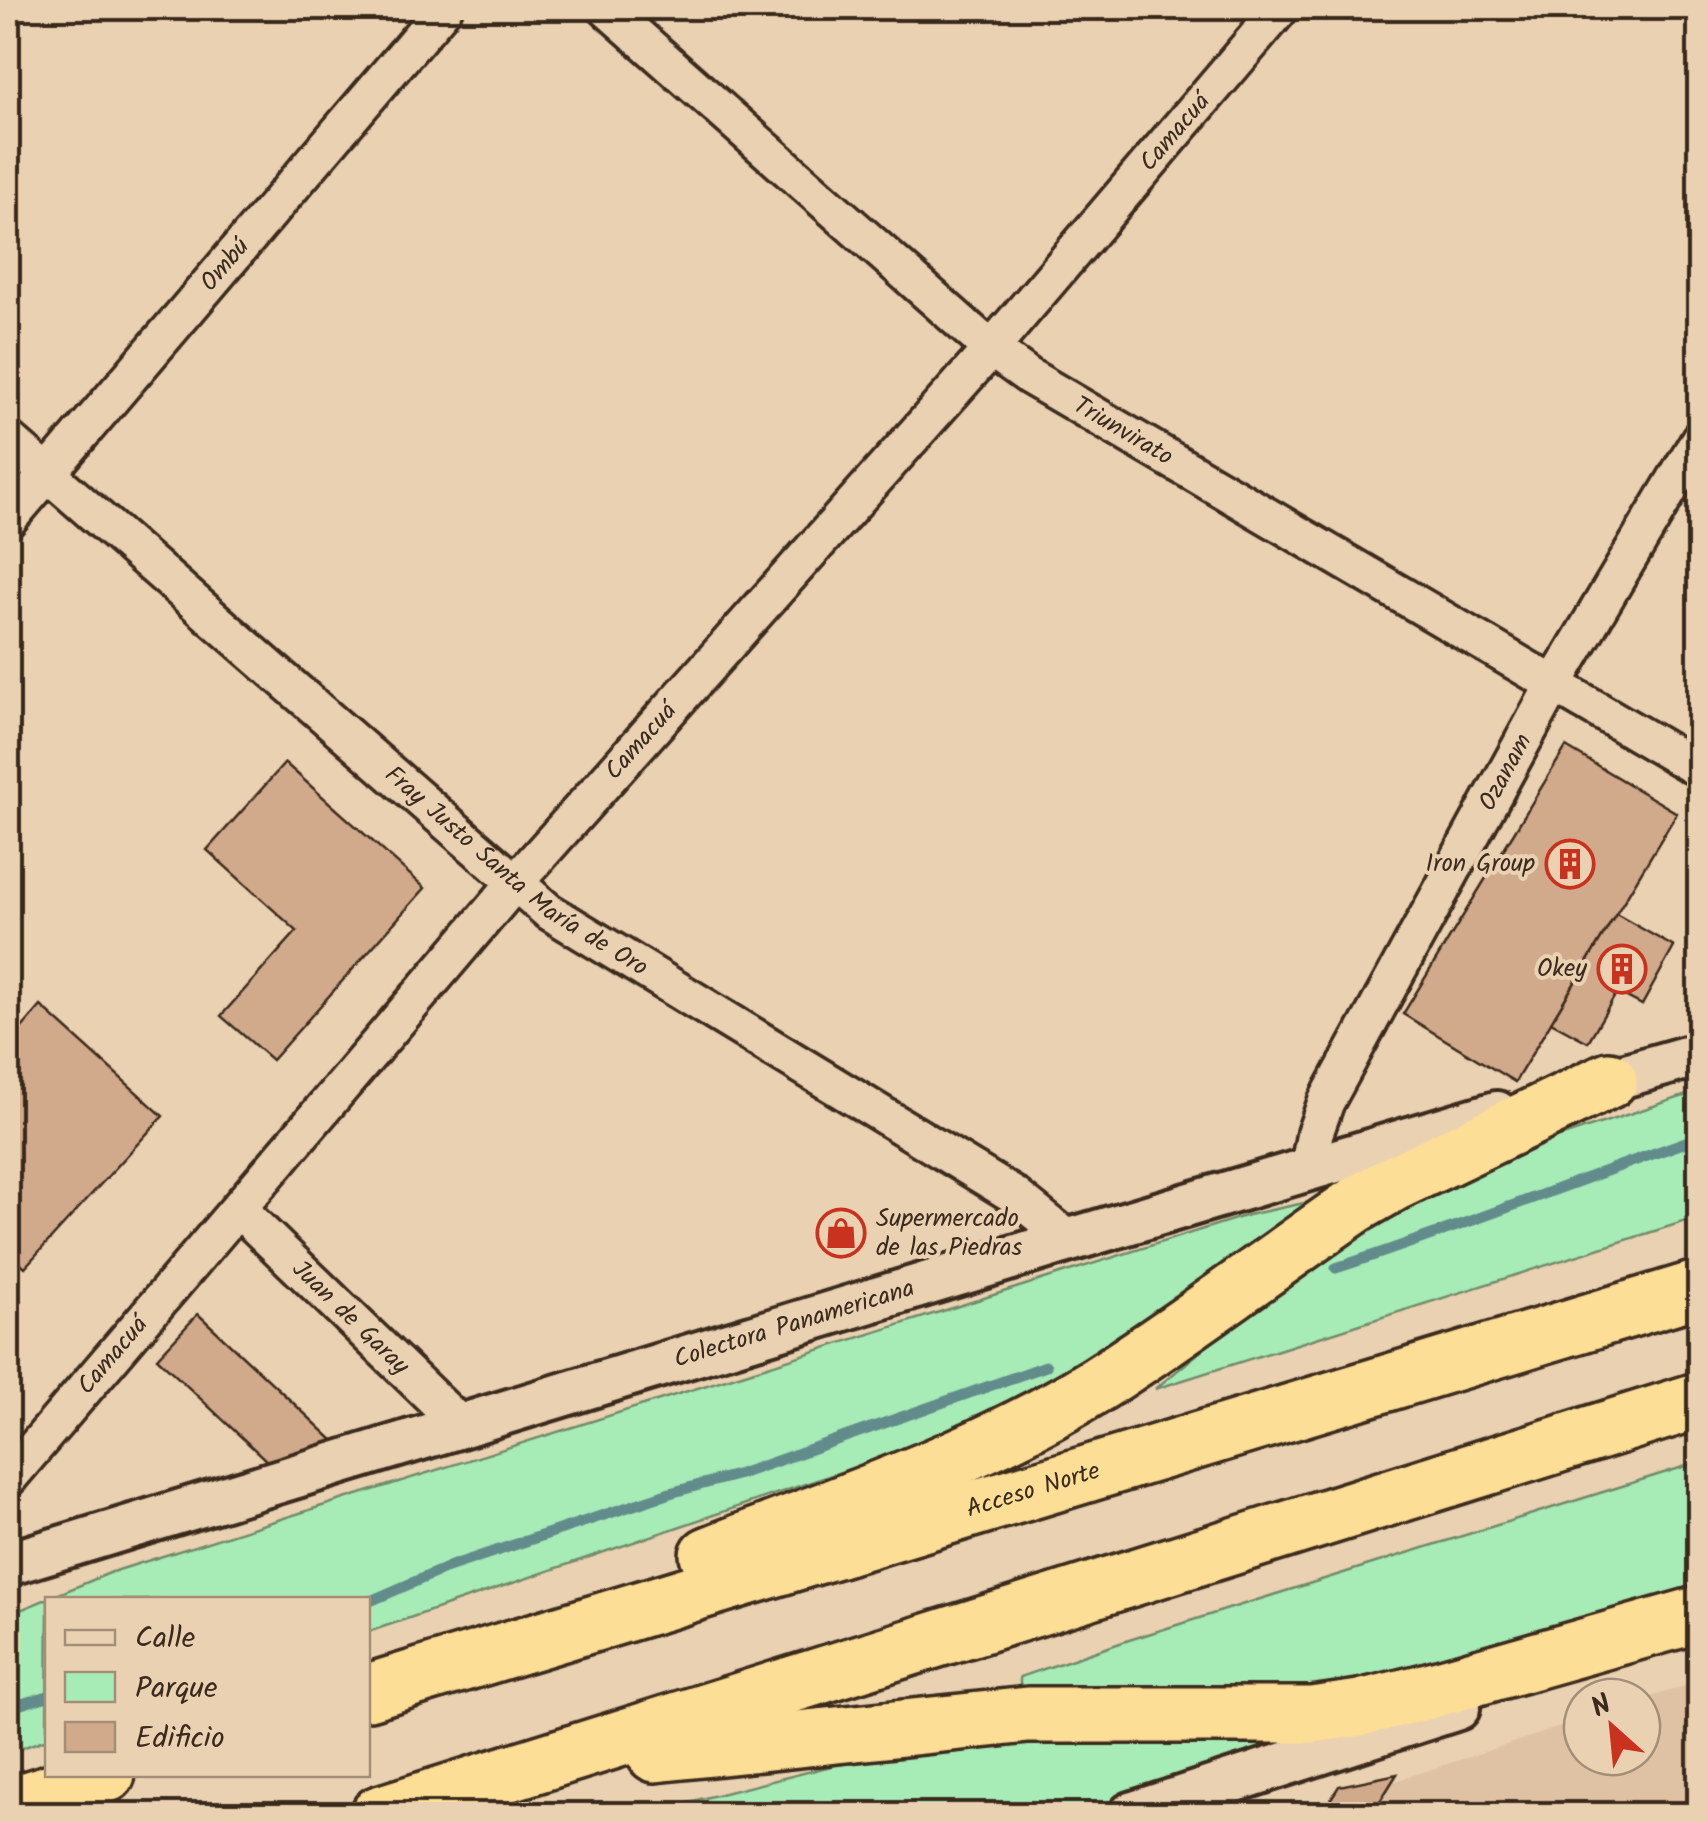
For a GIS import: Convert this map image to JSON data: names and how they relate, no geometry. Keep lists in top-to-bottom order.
{
  "streets": {
    "highway": ["Acceso Norte"],
    "street": [
      "Camacuá",
      "Ombú",
      "Triunvirato",
      "Ozanam",
      "Fray Justo Santa María de Oro",
      "Juan de Garay",
      "Colectora Panamericana"
    ]
  },
  "crossings": [
    ["Camacuá", "Triunvirato"],
    ["Camacuá", "Fray Justo Santa María de Oro"],
    ["Camacuá", "Juan de Garay"],
    ["Ombú", "Fray Justo Santa María de Oro"],
    ["Triunvirato", "Ozanam"],
    ["Ozanam", "Colectora Panamericana"],
    ["Fray Justo Santa María de Oro", "Colectora Panamericana"],
    ["Juan de Garay", "Colectora Panamericana"]
  ],
  "places": {
    "building": ["Iron Group", "Okey"],
    "shop": ["Supermercado de las Piedras"]
  },
  "legend": ["Calle", "Parque", "Edificio"],
  "north": "top left"
}
